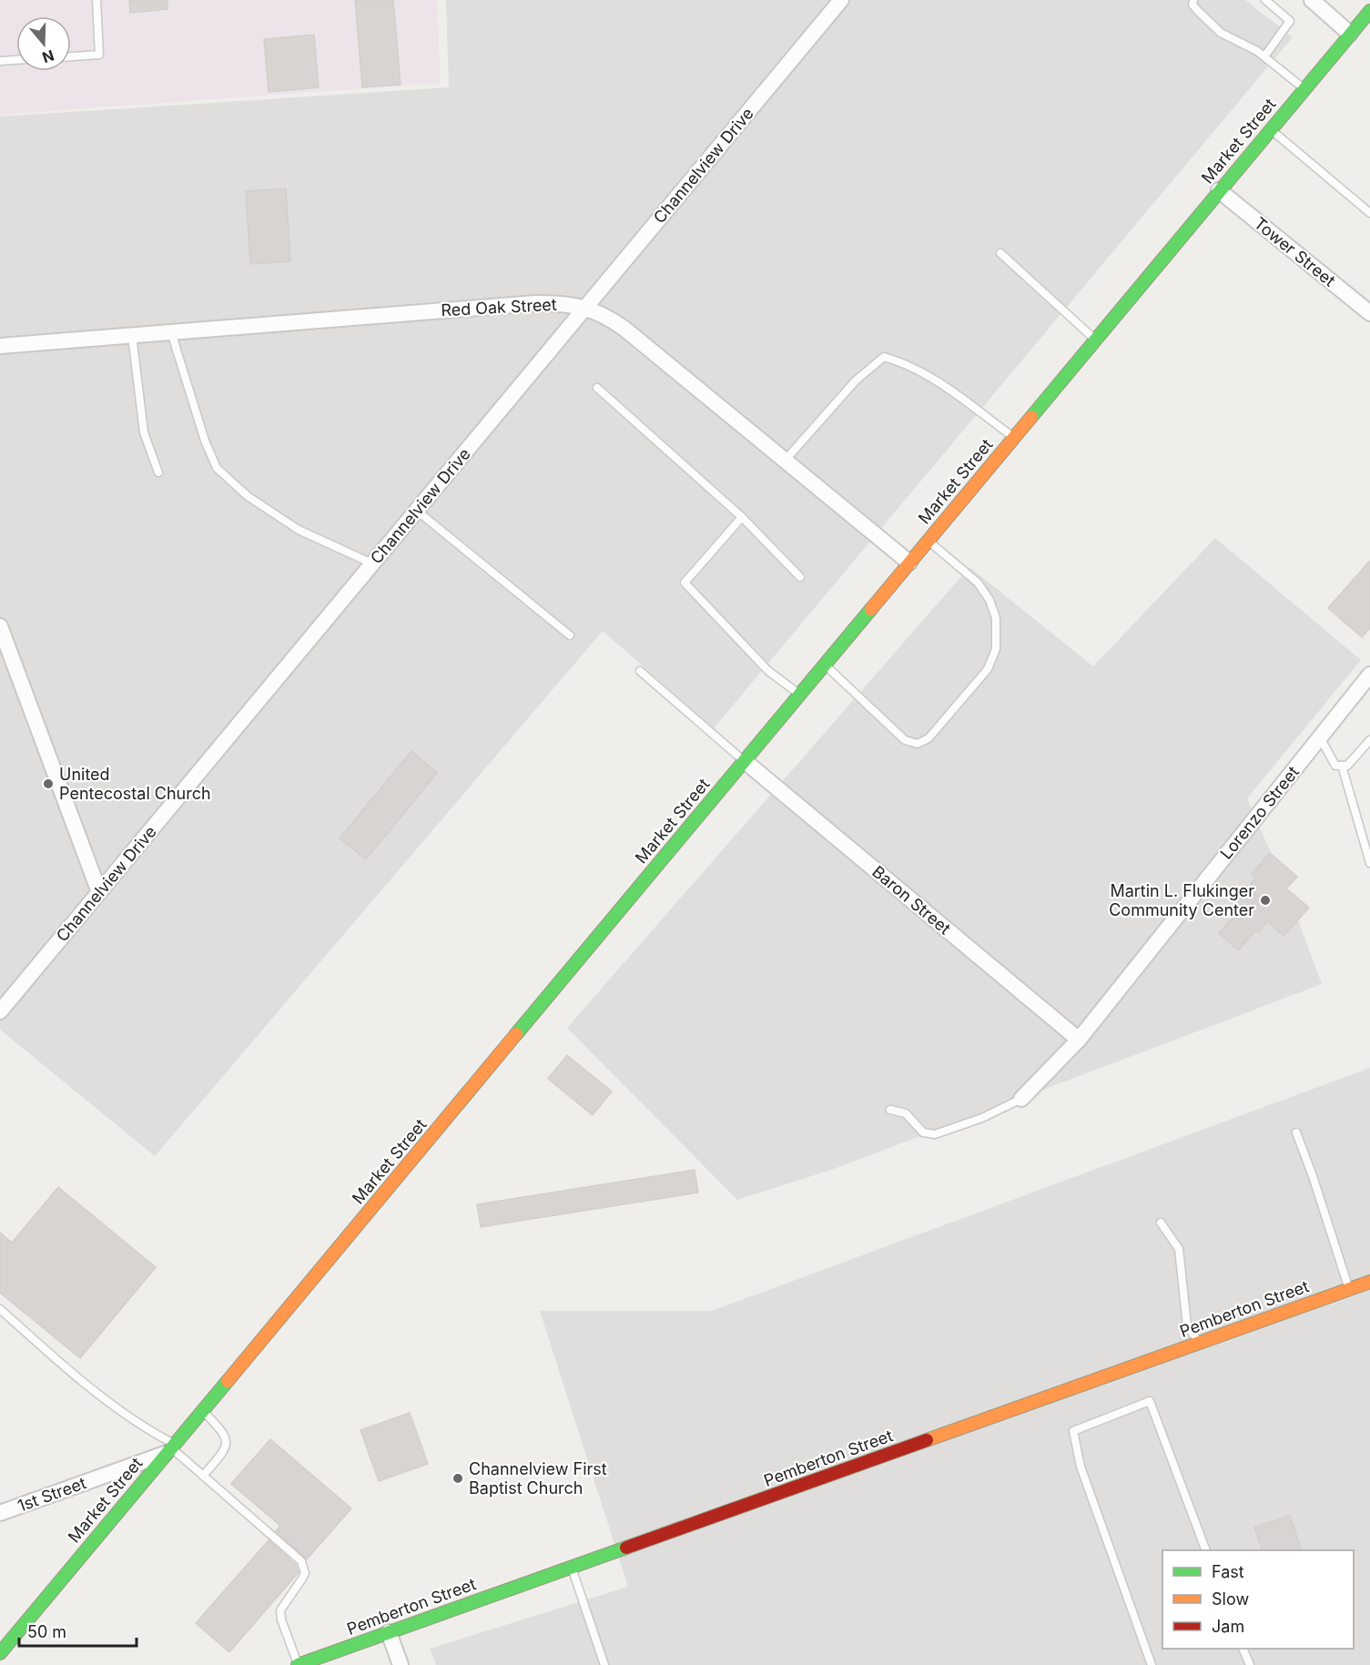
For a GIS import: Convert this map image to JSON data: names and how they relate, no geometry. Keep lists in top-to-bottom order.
{
  "streets": {
    "street": [
      "Market Street",
      "Channelview Drive",
      "Tower Street",
      "Red Oak Street",
      "Lorenzo Street",
      "Baron Street",
      "Pemberton Street",
      "1st Street"
    ]
  },
  "crossings": [
    ["Market Street", "Tower Street"],
    ["Market Street", "Red Oak Street"],
    ["Market Street", "Baron Street"],
    ["Market Street", "1st Street"],
    ["Channelview Drive", "Red Oak Street"],
    ["Lorenzo Street", "Baron Street"]
  ],
  "places": ["United Pentecostal Church", "Martin L. Flukinger Community Center", "Channelview First Baptist Church"],
  "legend": ["Fast", "Slow", "Jam"],
  "scale_bar": "50 m",
  "north": "bottom"
}
